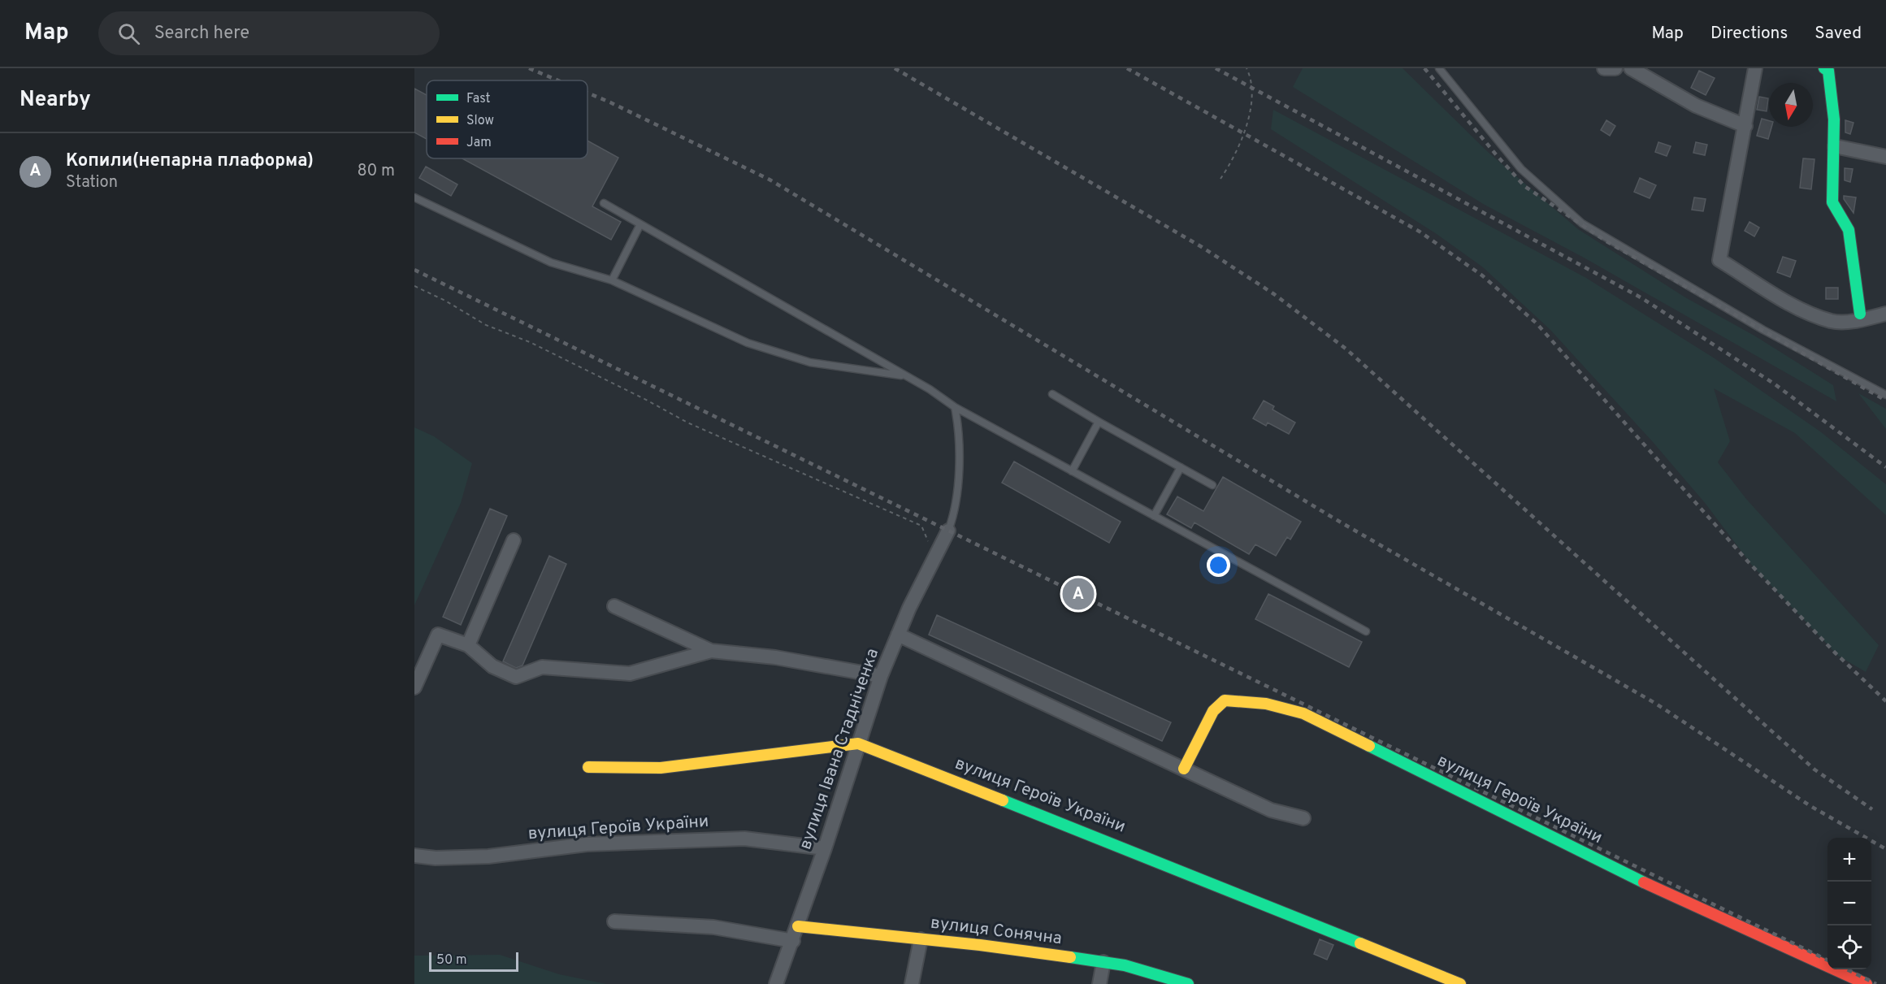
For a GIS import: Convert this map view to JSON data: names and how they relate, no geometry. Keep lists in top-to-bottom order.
{
  "streets": {
    "street": ["вулиця Івана Стадніченка", "вулиця Героїв України", "вулиця Сонячна"]
  },
  "crossings": [
    ["вулиця Івана Стадніченка", "вулиця Героїв України"],
    ["вулиця Івана Стадніченка", "вулиця Сонячна"]
  ],
  "legend": ["Fast", "Slow", "Jam"],
  "scale_bar": "50 m",
  "north": "bottom",
  "page": {
    "header": "Map",
    "search": "Search here",
    "nav": ["Map", "Directions", "Saved"],
    "heading": "Nearby",
    "list": [
      {
        "mark": "A",
        "name": "Копили(непарна плаформа)",
        "note": "Station",
        "value": "80 m"
      }
    ],
    "pins": "A",
    "map_buttons": ["+", "−"],
    "scale": "50 m"
  }
}
